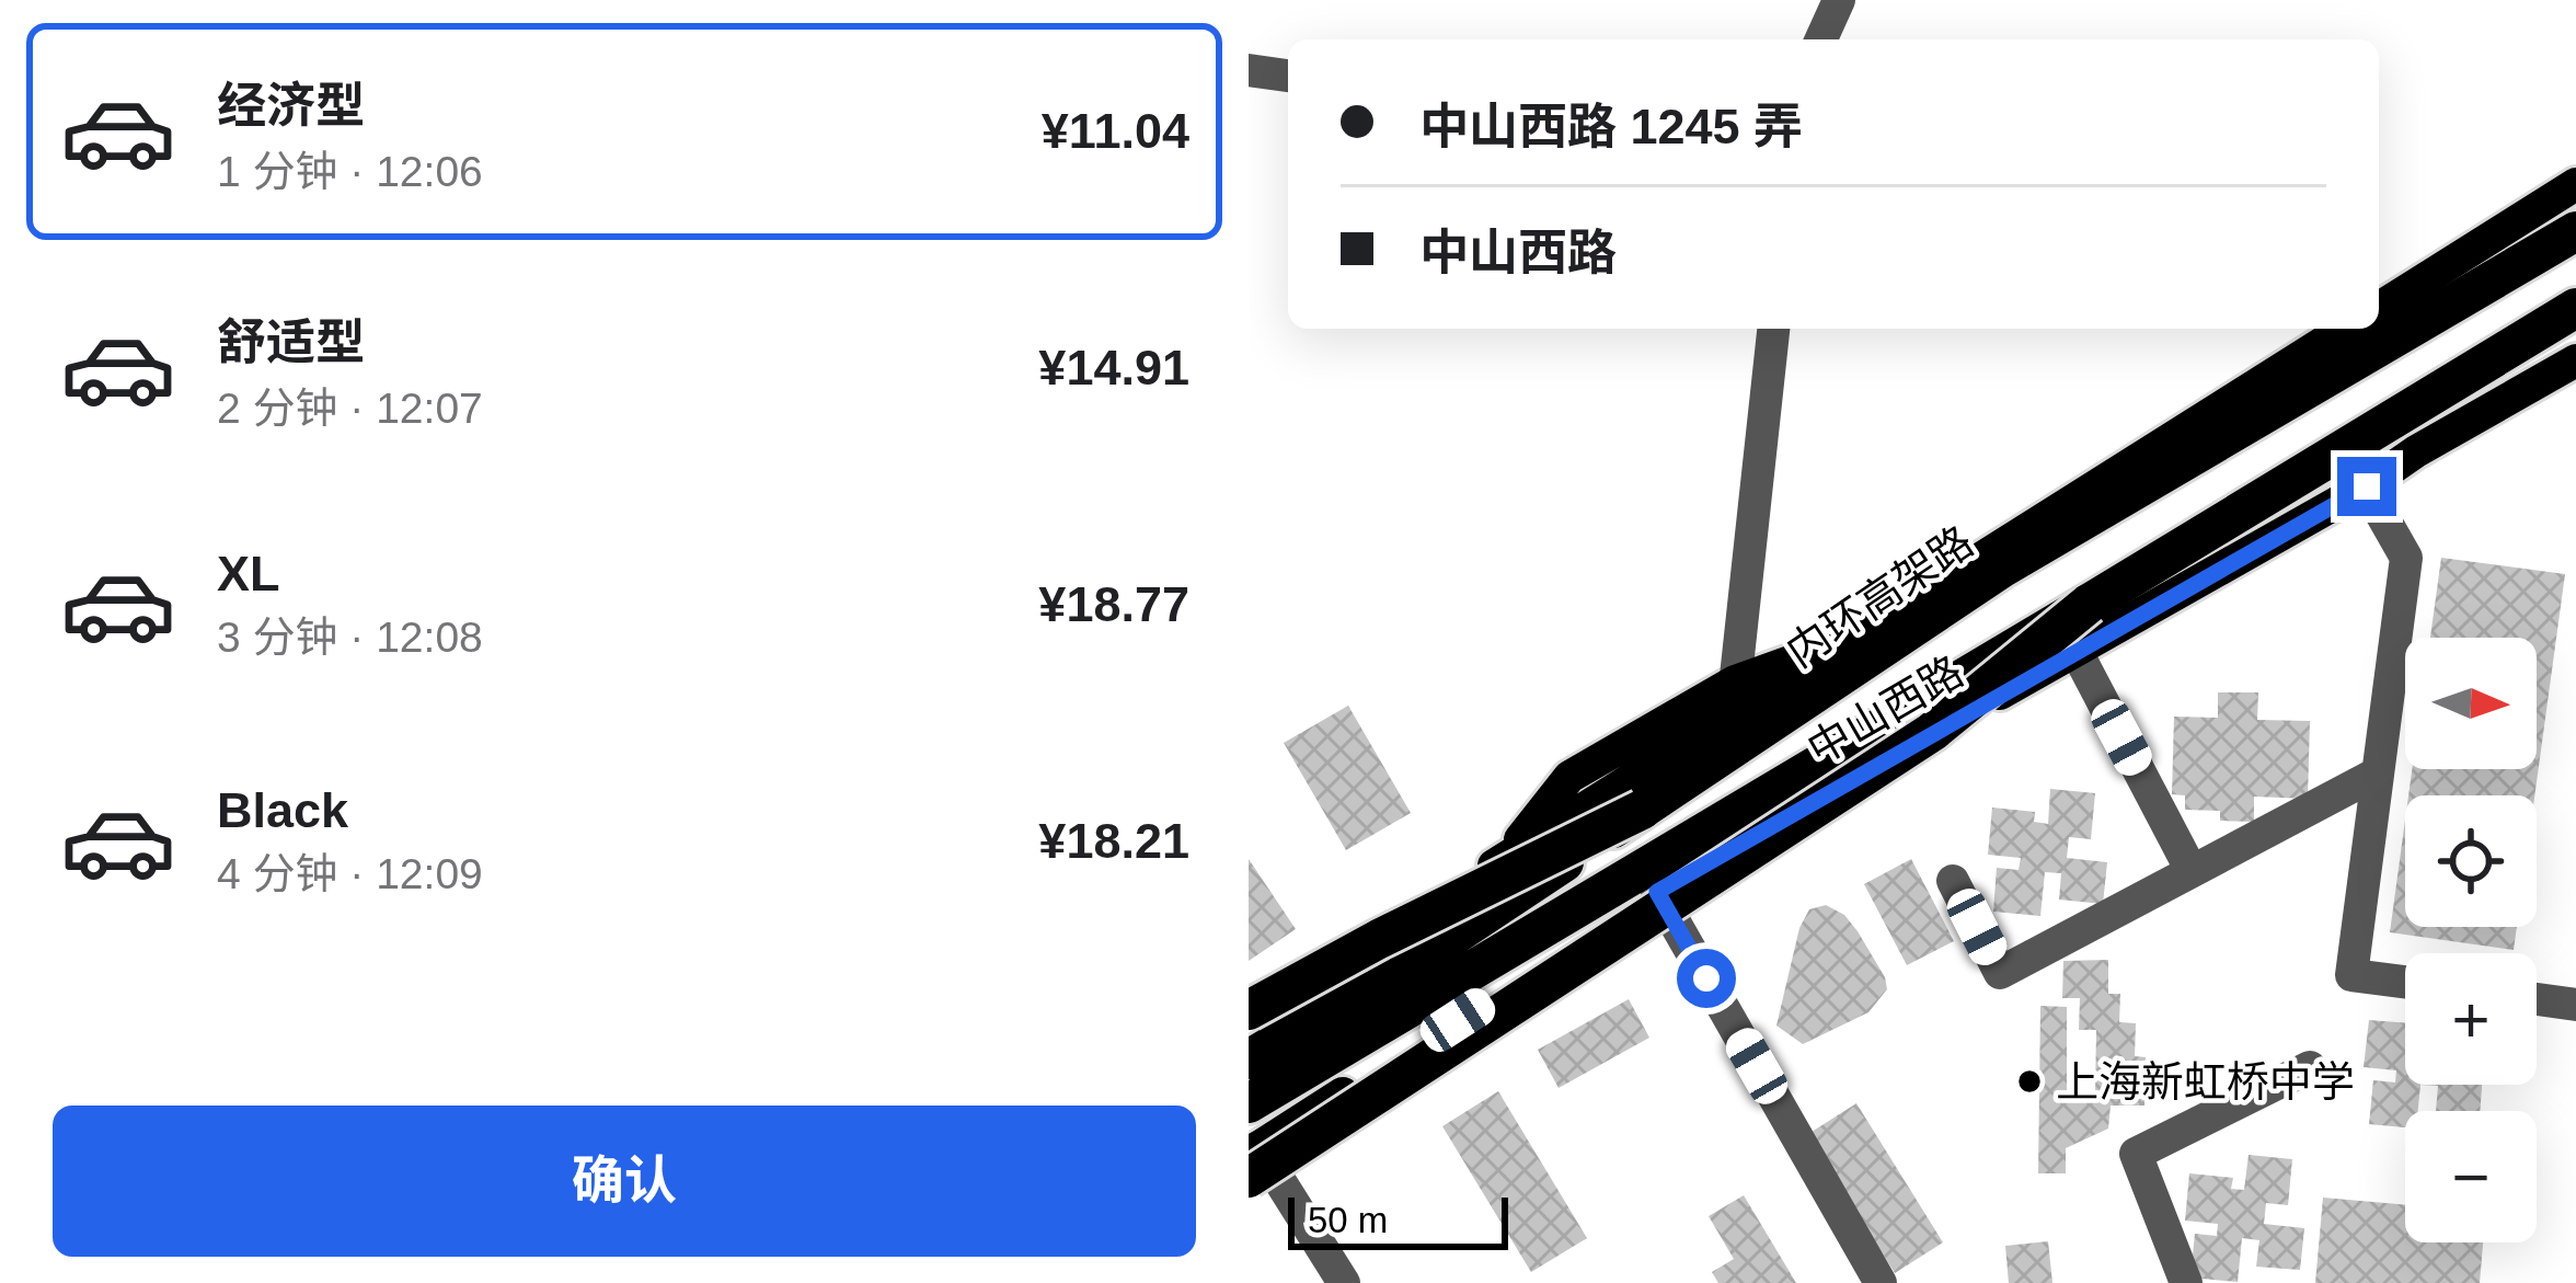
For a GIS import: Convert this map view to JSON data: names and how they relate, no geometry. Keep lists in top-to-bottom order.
{
  "streets": {
    "highway": ["内环高架路"],
    "main road": ["中山西路"]
  },
  "places": ["上海新虹桥中学"],
  "scale_bar": "50 m",
  "north": "right",
  "page": {
    "list": [
      {
        "name": "经济型",
        "note": "1 分钟 · 12:06",
        "value": "¥11.04"
      },
      {
        "name": "舒适型",
        "note": "2 分钟 · 12:07",
        "value": "¥14.91"
      },
      {
        "name": "XL",
        "note": "3 分钟 · 12:08",
        "value": "¥18.77"
      },
      {
        "name": "Black",
        "note": "4 分钟 · 12:09",
        "value": "¥18.21"
      }
    ],
    "banner": ["中山西路 1245 弄", "中山西路"],
    "map_buttons": ["+", "−"],
    "buttons": "确认",
    "scale": "50 m"
  }
}
